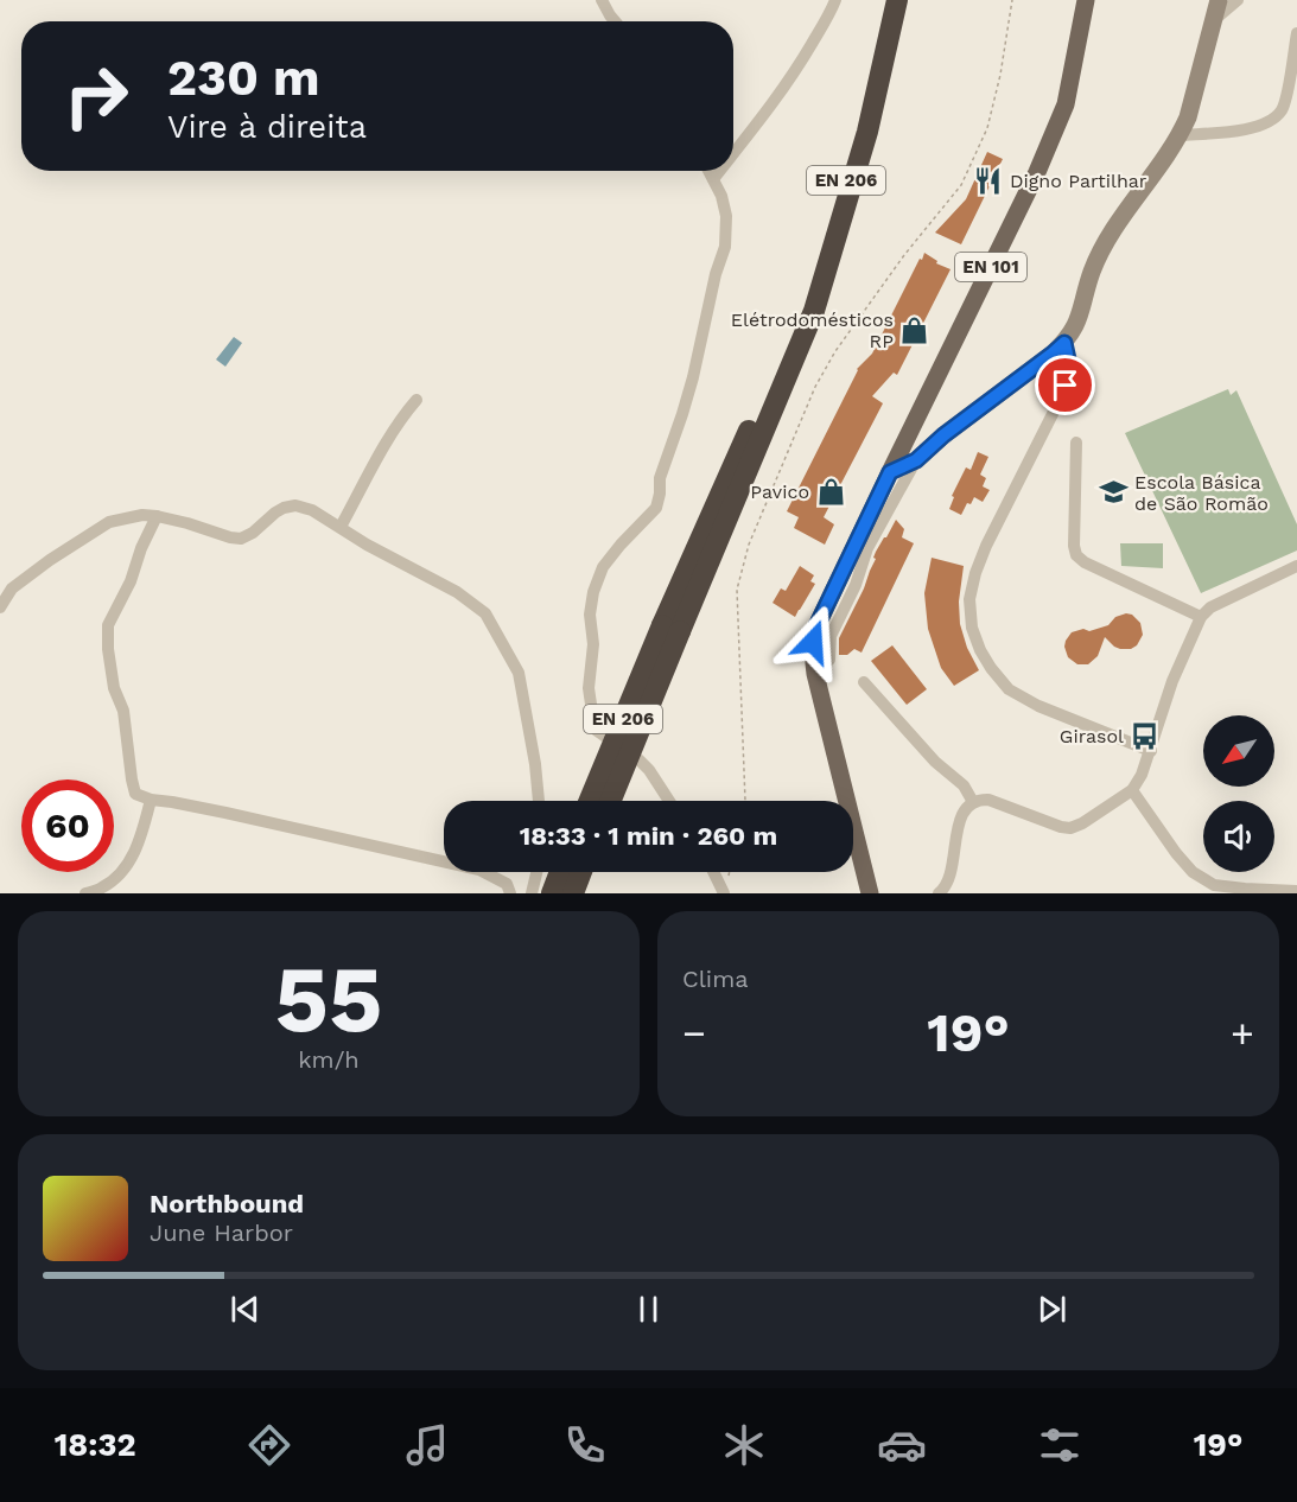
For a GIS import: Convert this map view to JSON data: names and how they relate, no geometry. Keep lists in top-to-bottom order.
{
  "streets": {
    "highway": ["EN 206"],
    "main road": ["EN 101"]
  },
  "places": {
    "restaurant": ["Digno Partilhar"],
    "shop": ["Elétrodomésticos RP", "Pavico"],
    "school or university": ["Escola Básica de São Romão"],
    "bus stop": ["Girasol"]
  },
  "north": "bottom left",
  "page": {
    "turn": ["230 m", "Vire à direita"],
    "limit": "60",
    "trip": "18:33 · 1 min · 260 m",
    "tile": [
      ["55", "km/h"],
      "Clima"
    ],
    "heat": ["−", "19°", "+"],
    "song": ["Northbound", "June Harbor"],
    "tabs": ["18:32", "19°"]
  }
}
